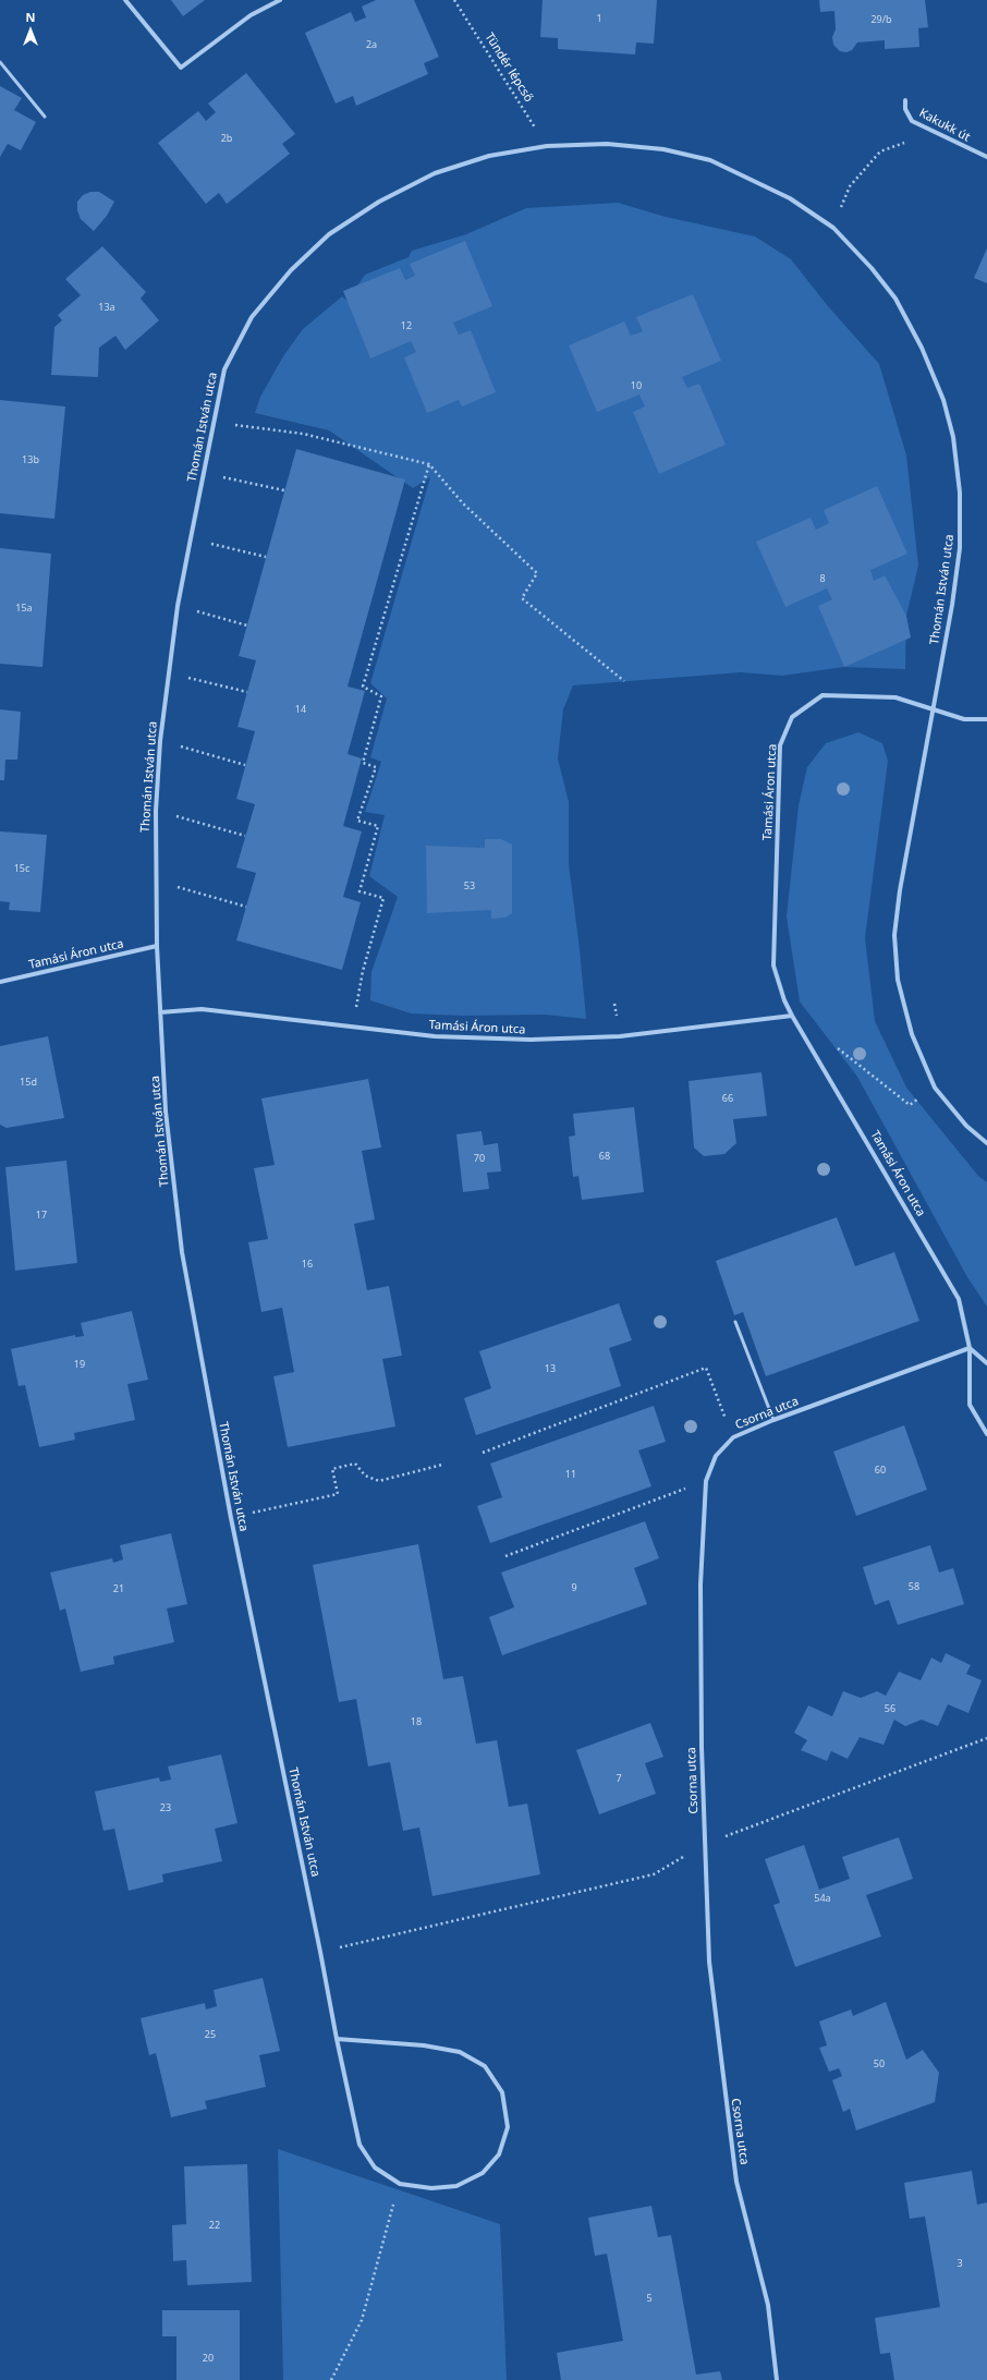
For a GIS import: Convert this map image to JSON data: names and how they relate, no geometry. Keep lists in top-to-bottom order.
{
  "streets": {
    "street": [
      "Kakukk út",
      "Thomán István utca",
      "Tamási Áron utca",
      "Csorna utca"
    ],
    "path": ["Tündér lépcső"]
  },
  "crossings": [
    ["Tündér lépcső", "Thomán István utca"],
    ["Thomán István utca", "Tamási Áron utca"],
    ["Tamási Áron utca", "Csorna utca"]
  ],
  "house_numbers": [
    "1",
    "29/b",
    "2a",
    "2b",
    "13a",
    "12",
    "10",
    "13b",
    "8",
    "15a",
    "14",
    "15c",
    "53",
    "15d",
    "66",
    "68",
    "70",
    "17",
    "16",
    "19",
    "13",
    "60",
    "11",
    "58",
    "9",
    "21",
    "56",
    "18",
    "7",
    "23",
    "54a",
    "25",
    "50",
    "22",
    "3",
    "5",
    "20"
  ],
  "north": "top"
}
